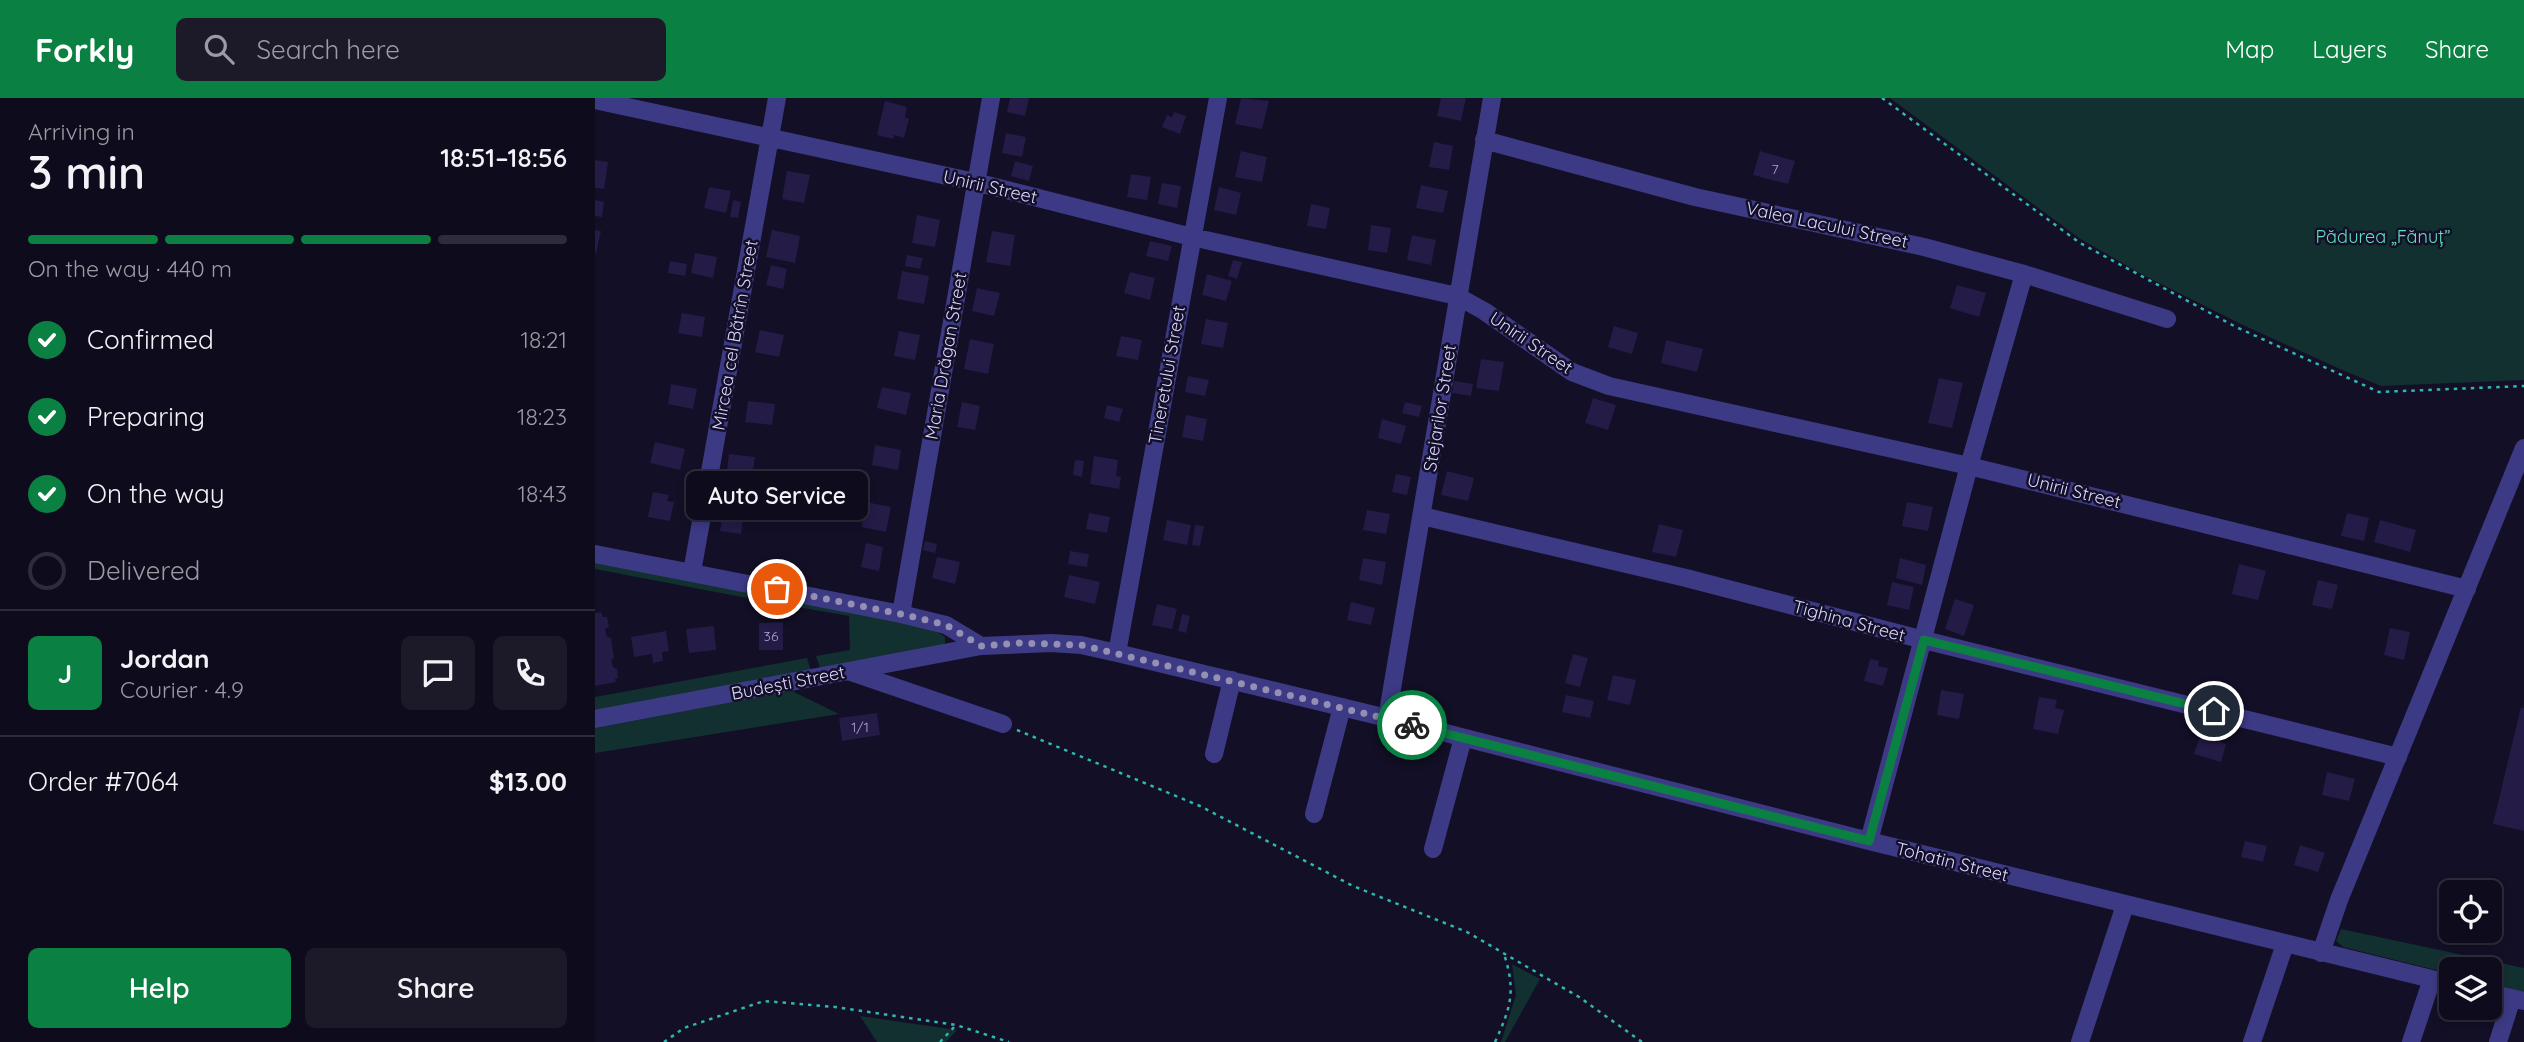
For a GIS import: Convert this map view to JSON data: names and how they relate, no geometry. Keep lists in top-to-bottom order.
{
  "streets": {
    "street": [
      "Unirii Street",
      "Valea Lacului Street",
      "Mircea cel Bătrîn Street",
      "Maria Drăgan Street",
      "Tineretului Street",
      "Stejarilor Street",
      "Tighina Street",
      "Budești Street",
      "Tohatin Street"
    ]
  },
  "crossings": [
    ["Unirii Street", "Mircea cel Bătrîn Street"],
    ["Unirii Street", "Maria Drăgan Street"],
    ["Unirii Street", "Tineretului Street"],
    ["Unirii Street", "Stejarilor Street"],
    ["Valea Lacului Street", "Stejarilor Street"],
    ["Tineretului Street", "Tohatin Street"],
    ["Stejarilor Street", "Tighina Street"],
    ["Stejarilor Street", "Tohatin Street"],
    ["Budești Street", "Tohatin Street"]
  ],
  "parks": ["Pădurea „Fănuț”"],
  "places": ["Auto Service"],
  "house_numbers": ["7", "36", "1/1"],
  "page": {
    "header": "Forkly",
    "search": "Search here",
    "nav": ["Map", "Layers", "Share"],
    "heading": ["3 min", "Arriving in", "18:51–18:56"],
    "panel": [
      "Jordan",
      "Courier · 4.9",
      "Order #7064",
      "$13.00"
    ],
    "bar": "On the way · 440 m",
    "list": [
      ["Confirmed", "18:21"],
      ["Preparing", "18:23"],
      ["On the way", "18:43"],
      "Delivered"
    ],
    "bubble": "Auto Service",
    "round": "J",
    "buttons": ["Help", "Share"]
  }
}
